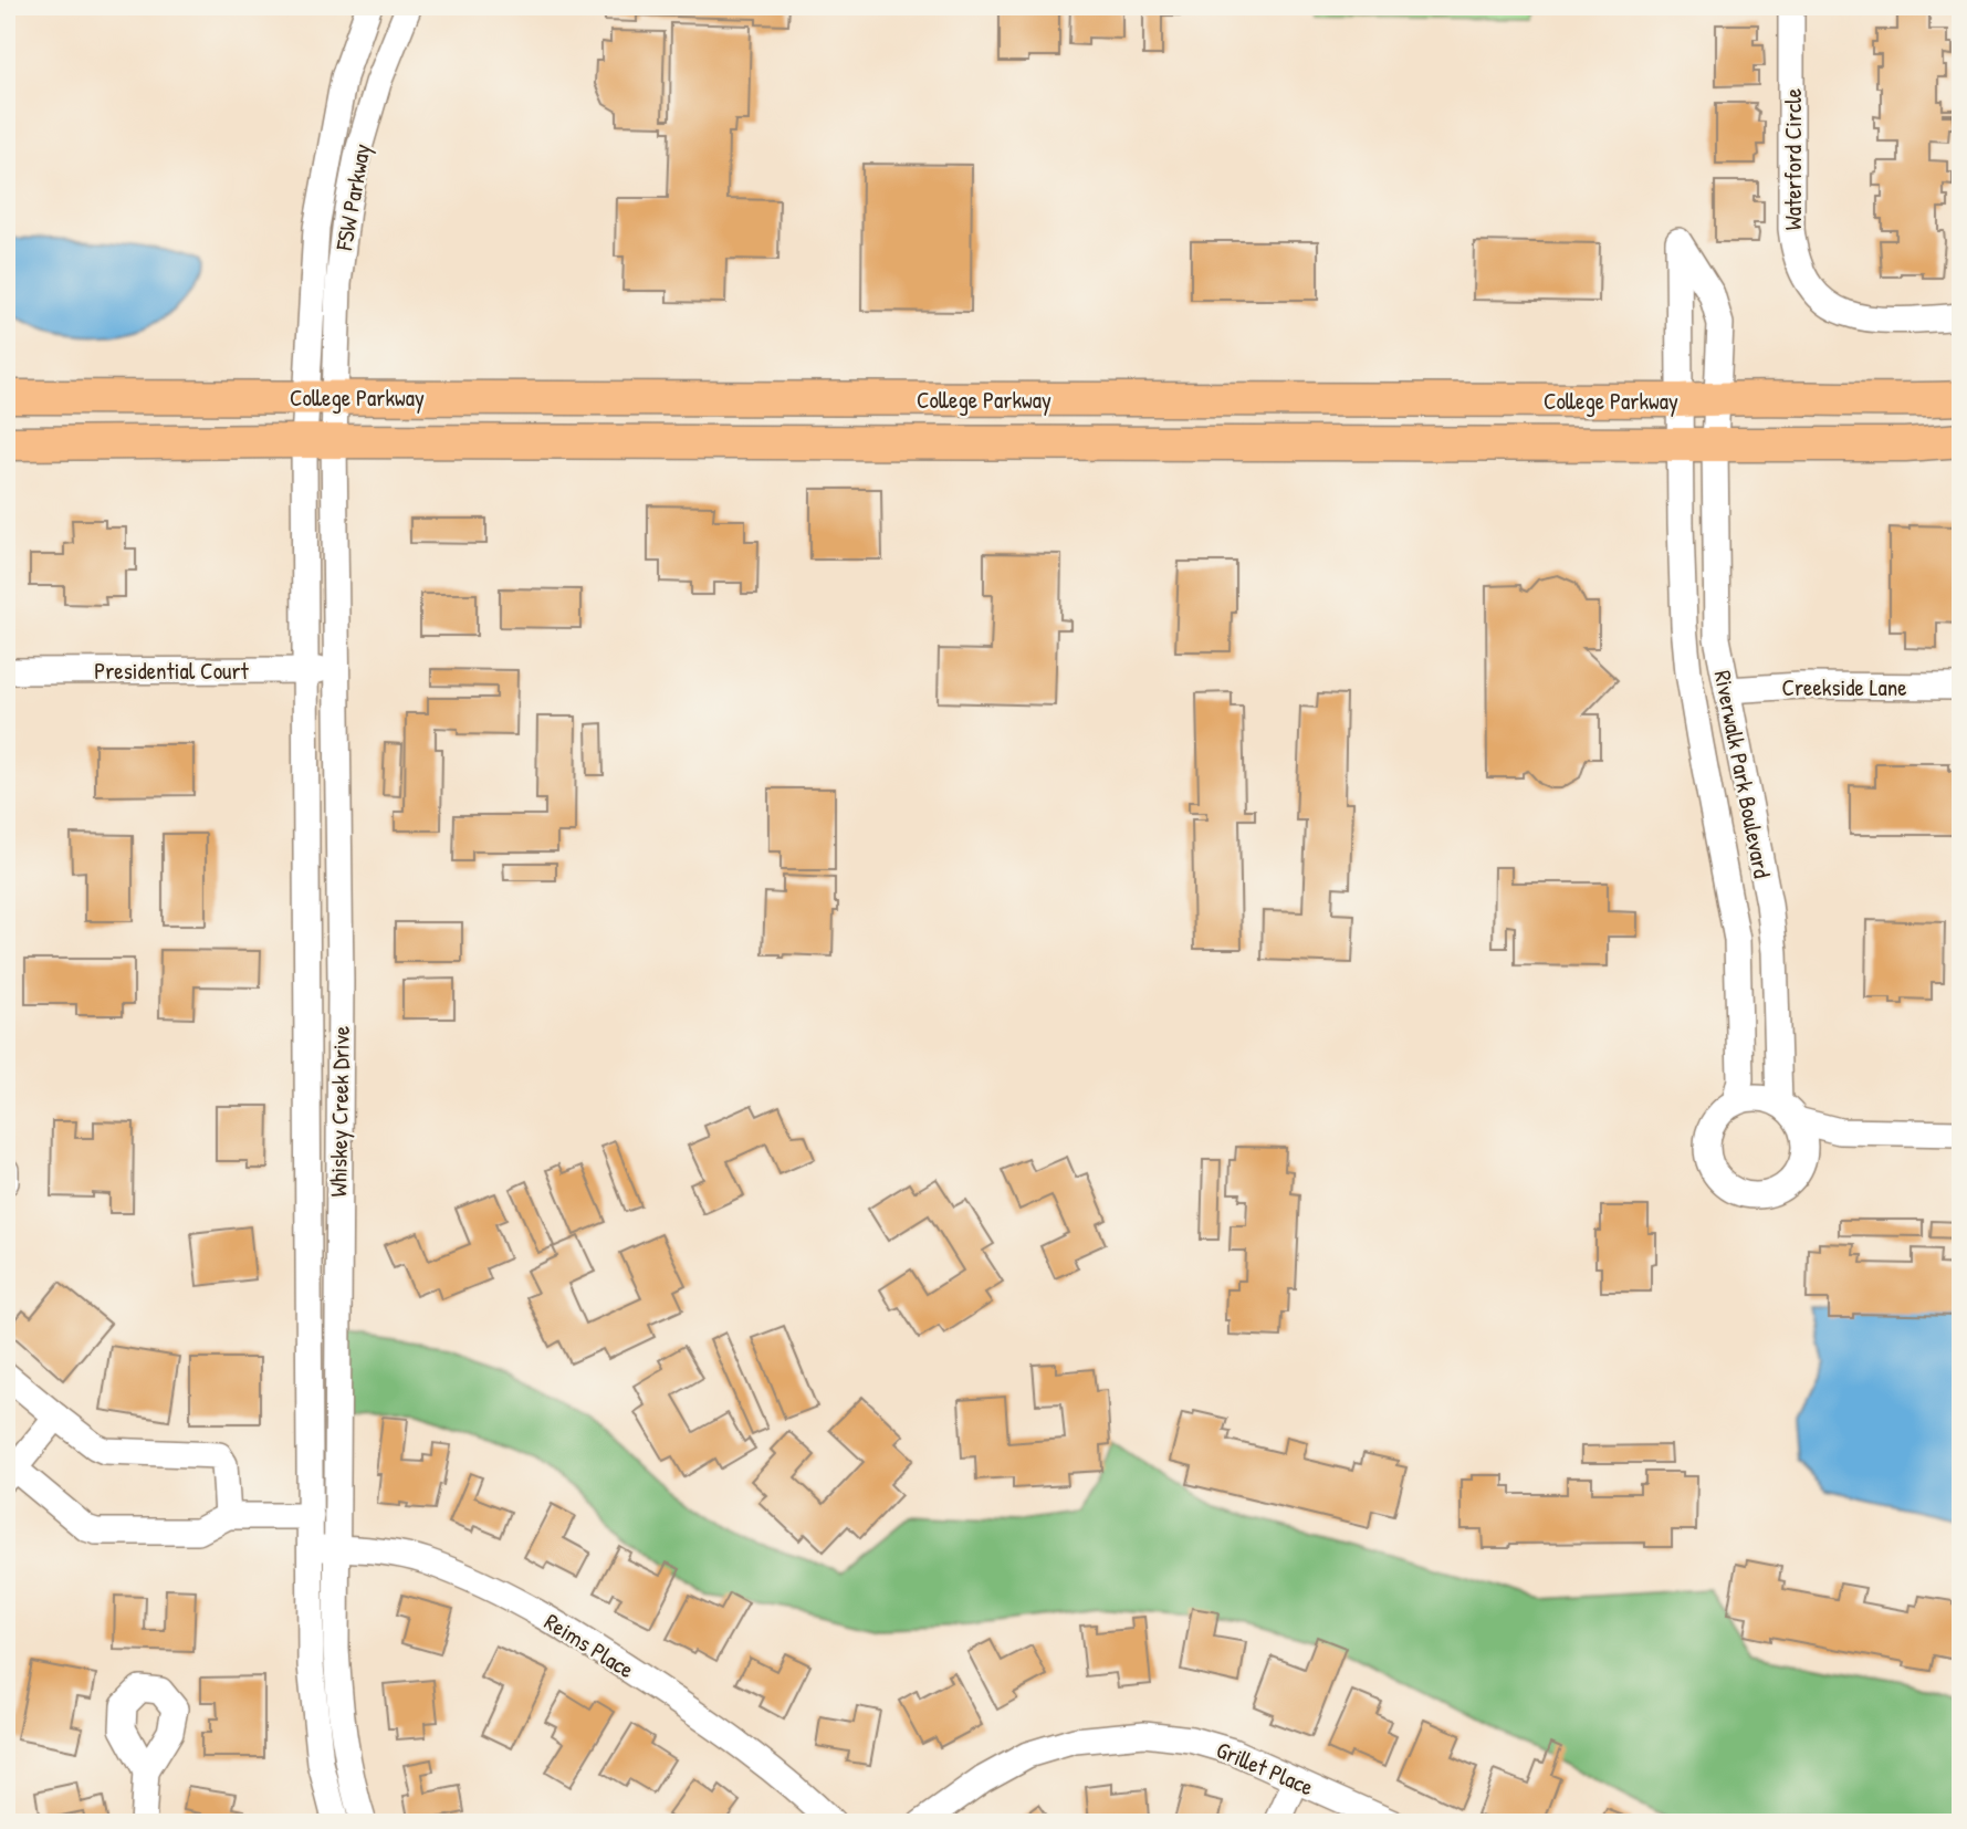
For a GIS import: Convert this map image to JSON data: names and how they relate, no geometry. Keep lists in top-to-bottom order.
{
  "streets": {
    "main road": ["College Parkway"],
    "street": [
      "Waterford Circle",
      "FSW Parkway",
      "Presidential Court",
      "Creekside Lane",
      "Riverwalk Park Boulevard",
      "Whiskey Creek Drive",
      "Reims Place",
      "Grillet Place"
    ]
  },
  "crossings": [
    ["FSW Parkway", "College Parkway"],
    ["FSW Parkway", "Whiskey Creek Drive"],
    ["College Parkway", "Riverwalk Park Boulevard"],
    ["College Parkway", "Whiskey Creek Drive"],
    ["Presidential Court", "Whiskey Creek Drive"],
    ["Creekside Lane", "Riverwalk Park Boulevard"],
    ["Whiskey Creek Drive", "Reims Place"]
  ]
}
